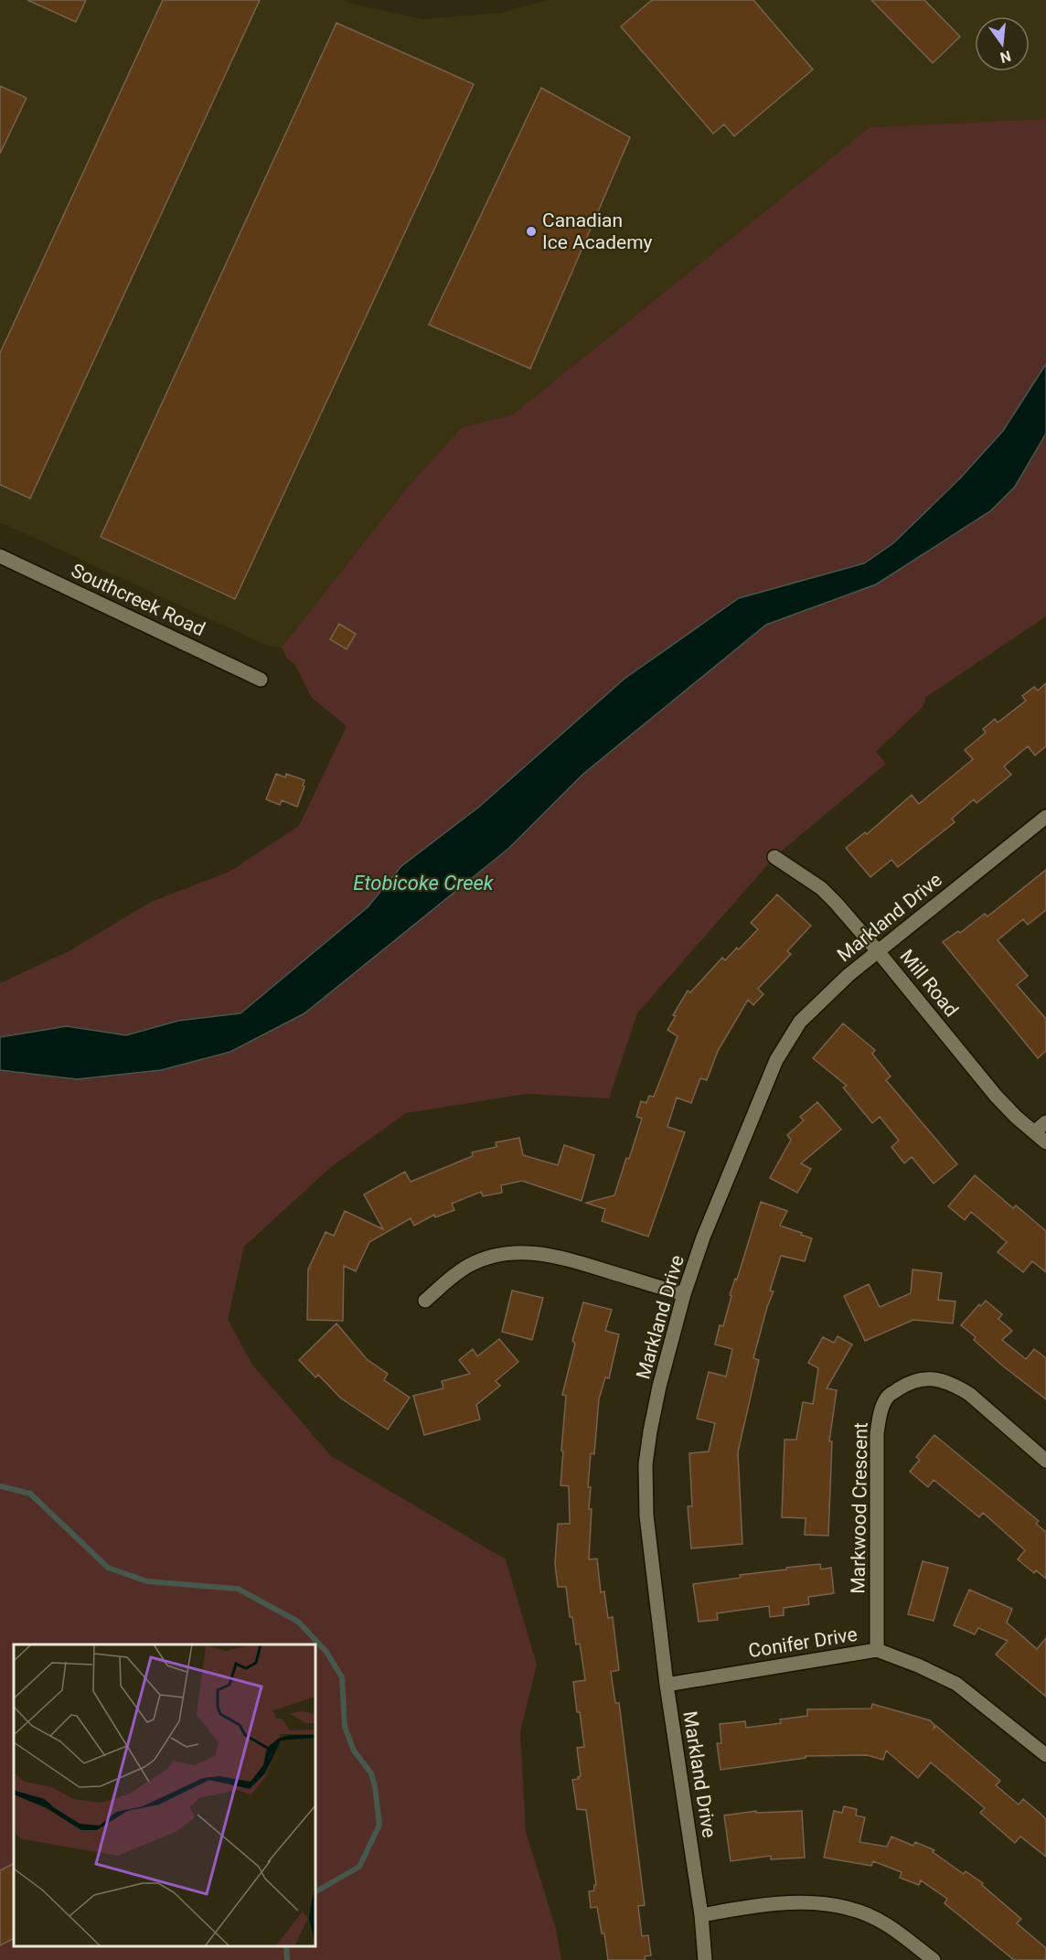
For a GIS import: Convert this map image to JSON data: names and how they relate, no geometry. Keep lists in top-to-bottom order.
{
  "streets": {
    "street": [
      "Southcreek Road",
      "Markland Drive",
      "Mill Road",
      "Markwood Crescent",
      "Conifer Drive"
    ]
  },
  "crossings": [
    ["Markland Drive", "Mill Road"],
    ["Markland Drive", "Conifer Drive"],
    ["Markwood Crescent", "Conifer Drive"]
  ],
  "water": ["Etobicoke Creek"],
  "places": ["Canadian Ice Academy"],
  "north": "bottom"
}
